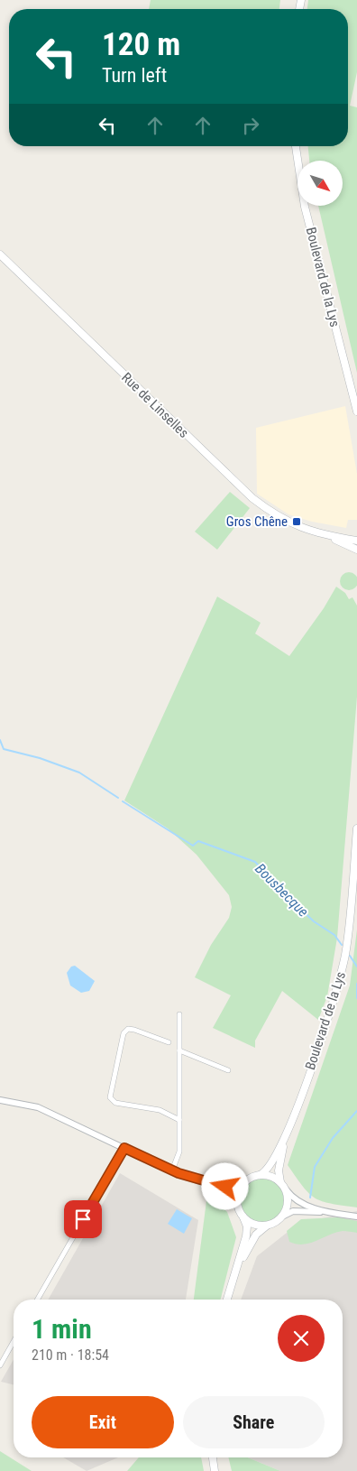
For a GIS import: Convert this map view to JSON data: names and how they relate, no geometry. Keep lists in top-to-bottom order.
{
  "streets": {
    "main road": ["Boulevard de la Lys", "Rue de Linselles"]
  },
  "water": ["Bousbecque"],
  "places": {
    "transit": ["Gros Chêne"]
  },
  "north": "bottom right",
  "page": {
    "turn": ["120 m", "Turn left"],
    "heading": ["1 min", "210 m · 18:54"],
    "buttons": ["Exit", "Share"]
  }
}
